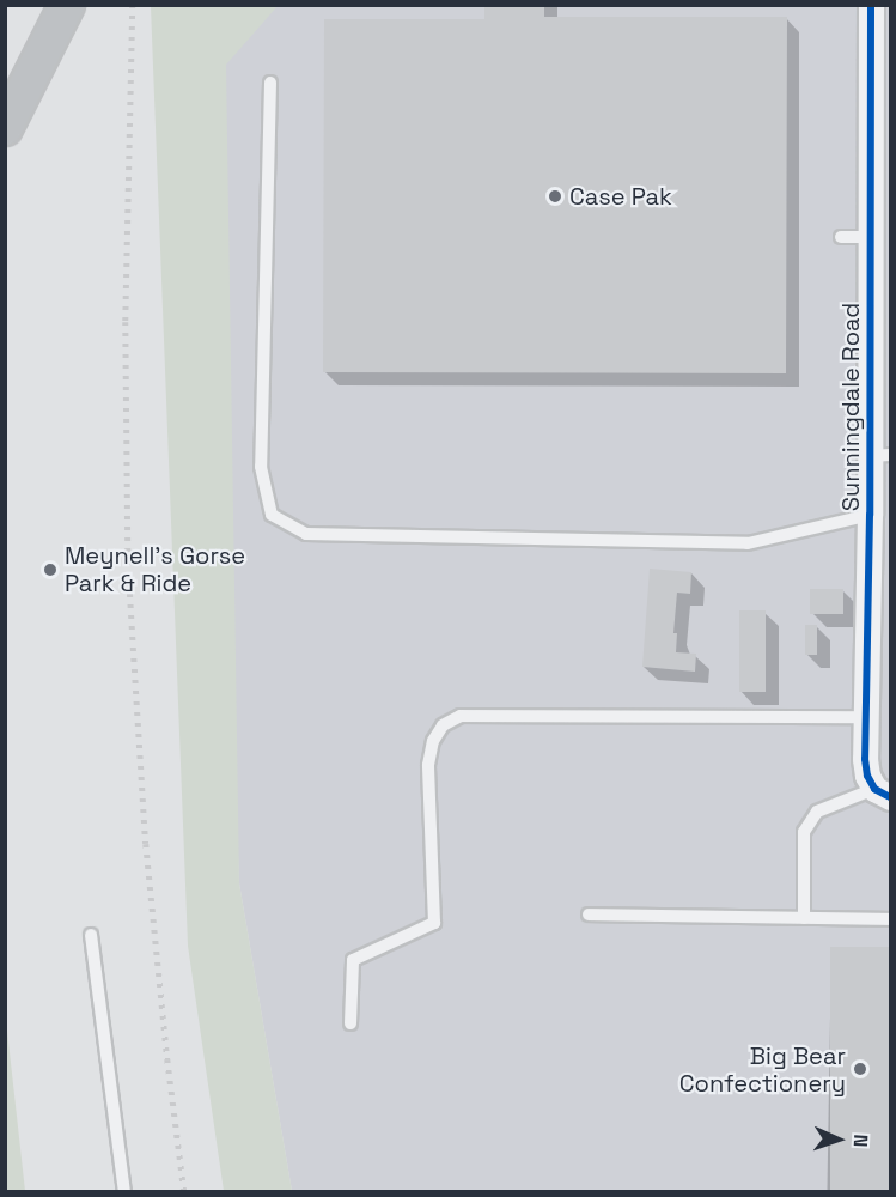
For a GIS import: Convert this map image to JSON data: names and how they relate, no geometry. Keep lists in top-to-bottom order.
{
  "streets": {
    "street": ["Sunningdale Road"]
  },
  "places": ["Case Pak", "Meynell's Gorse Park & Ride", "Big Bear Confectionery"],
  "north": "right"
}
